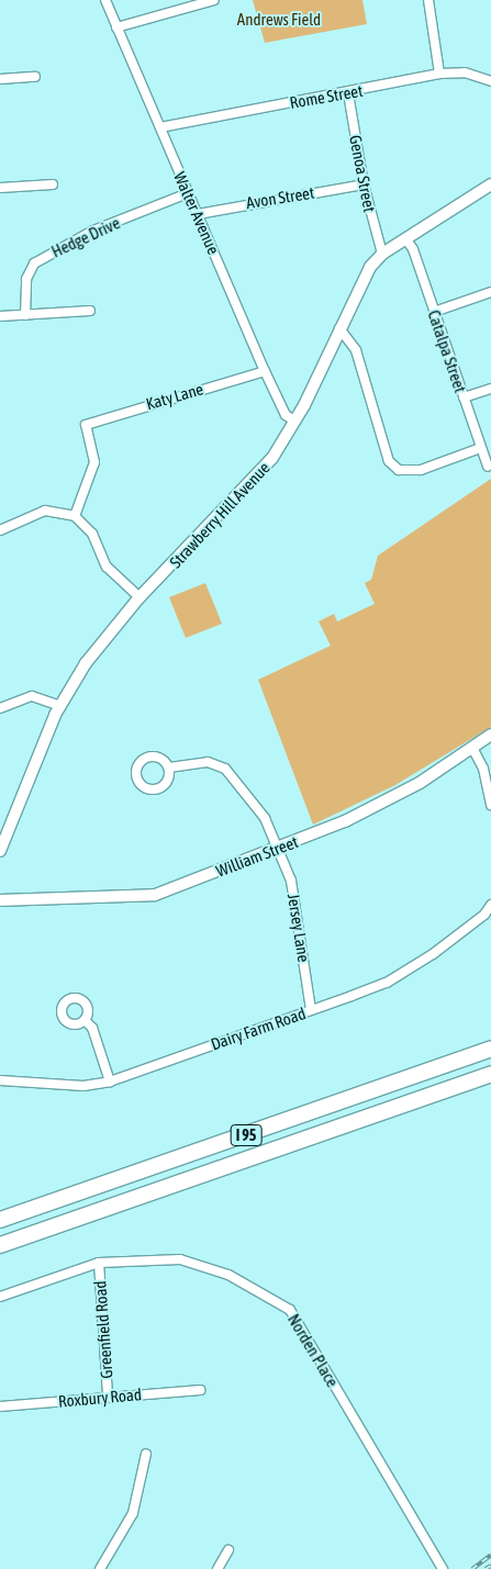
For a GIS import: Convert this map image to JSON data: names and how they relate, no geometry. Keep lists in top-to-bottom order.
{
  "streets": {
    "highway": ["I 95"],
    "main road": ["Strawberry Hill Avenue", "William Street"],
    "street": [
      "Rome Street",
      "Genoa Street",
      "Avon Street",
      "Walter Avenue",
      "Hedge Drive",
      "Catalpa Street",
      "Katy Lane",
      "Jersey Lane",
      "Dairy Farm Road",
      "Greenfield Road",
      "Norden Place",
      "Roxbury Road"
    ]
  },
  "crossings": [
    ["Rome Street", "Genoa Street"],
    ["Rome Street", "Walter Avenue"],
    ["Genoa Street", "Avon Street"],
    ["Genoa Street", "Strawberry Hill Avenue"],
    ["Avon Street", "Walter Avenue"],
    ["Walter Avenue", "Hedge Drive"],
    ["Walter Avenue", "Katy Lane"],
    ["Walter Avenue", "Strawberry Hill Avenue"],
    ["Catalpa Street", "Strawberry Hill Avenue"],
    ["William Street", "Jersey Lane"],
    ["Jersey Lane", "Dairy Farm Road"],
    ["Greenfield Road", "Norden Place"],
    ["Greenfield Road", "Roxbury Road"]
  ],
  "parks": ["Andrews Field"]
}
